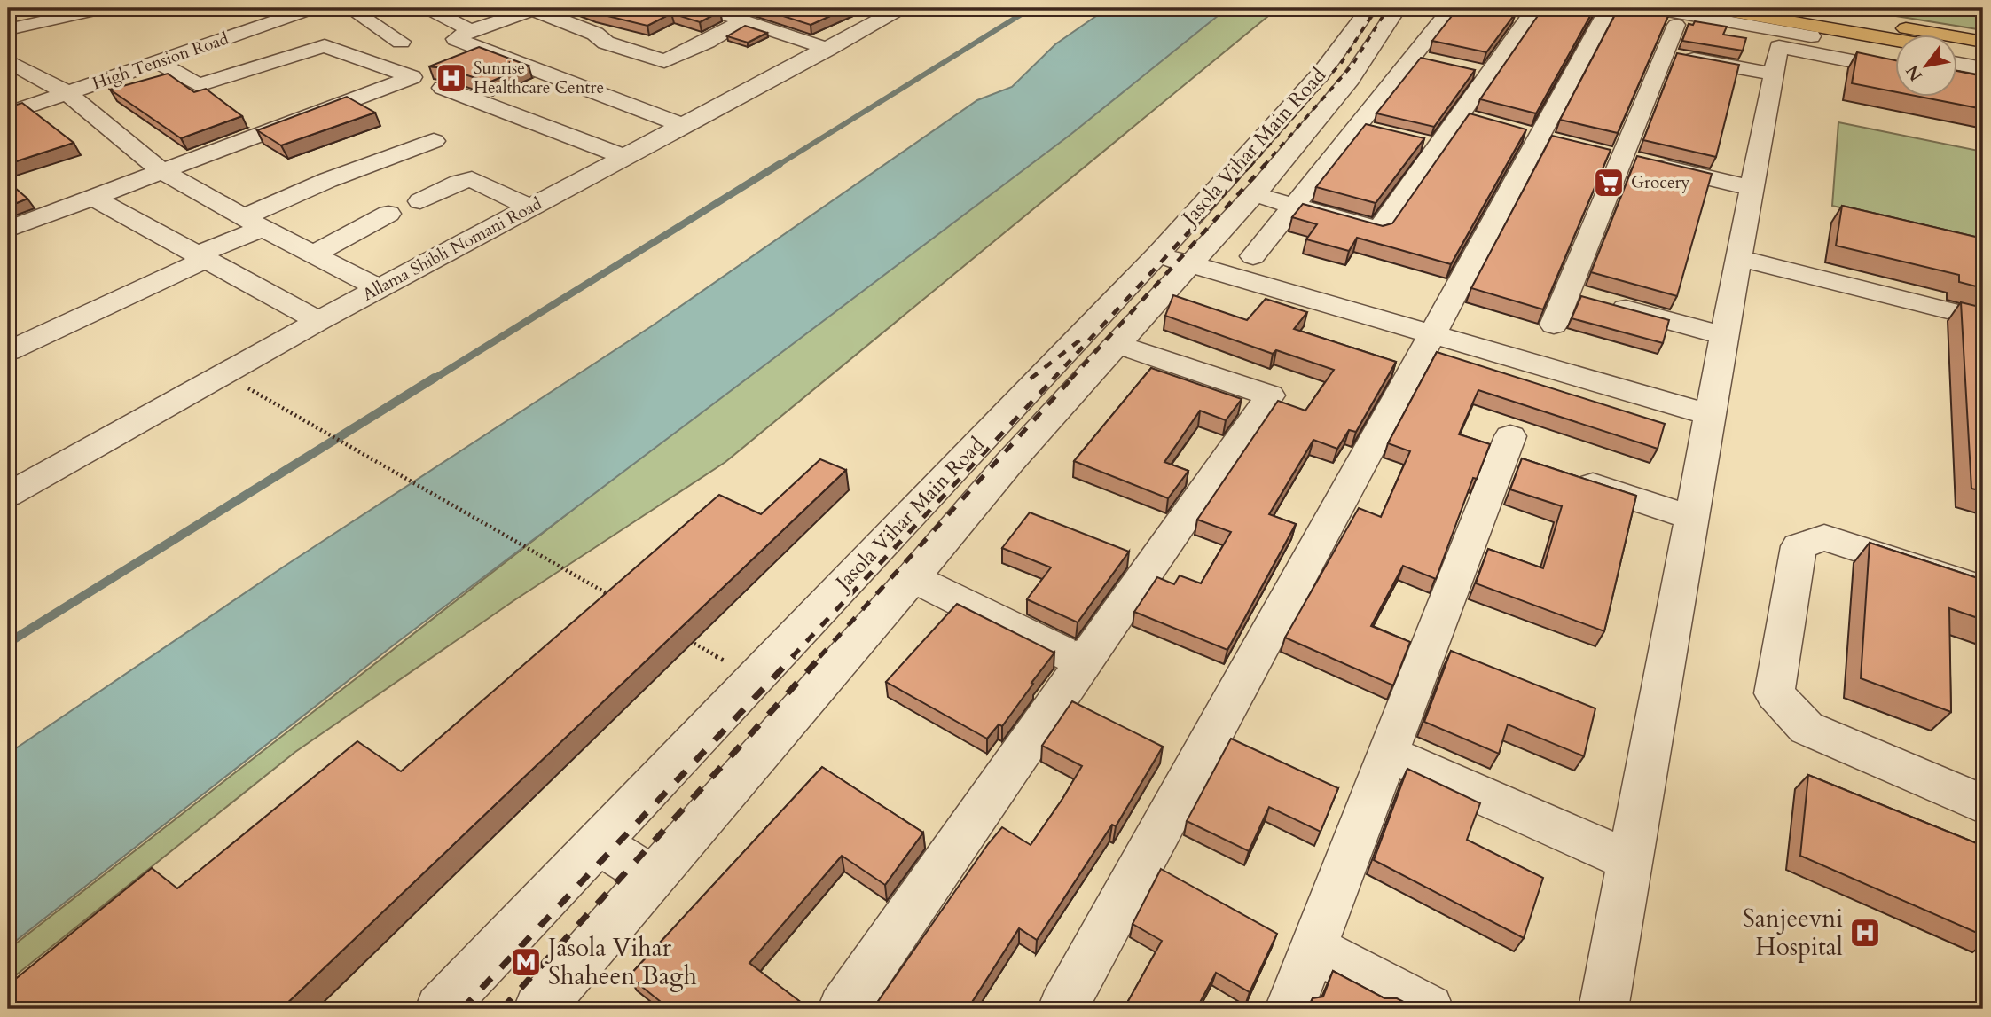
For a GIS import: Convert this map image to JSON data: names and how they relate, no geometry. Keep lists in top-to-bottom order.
{
  "streets": {
    "street": ["High Tension Road", "Jasola Vihar Main Road", "Allama Shibli Nomani Road"]
  },
  "places": {
    "hospital": ["Sunrise Healthcare Centre", "Sanjeevni Hospital"],
    "supermarket": ["Grocery"],
    "metro station": ["Jasola Vihar Shaheen Bagh"]
  },
  "north": "bottom left"
}
